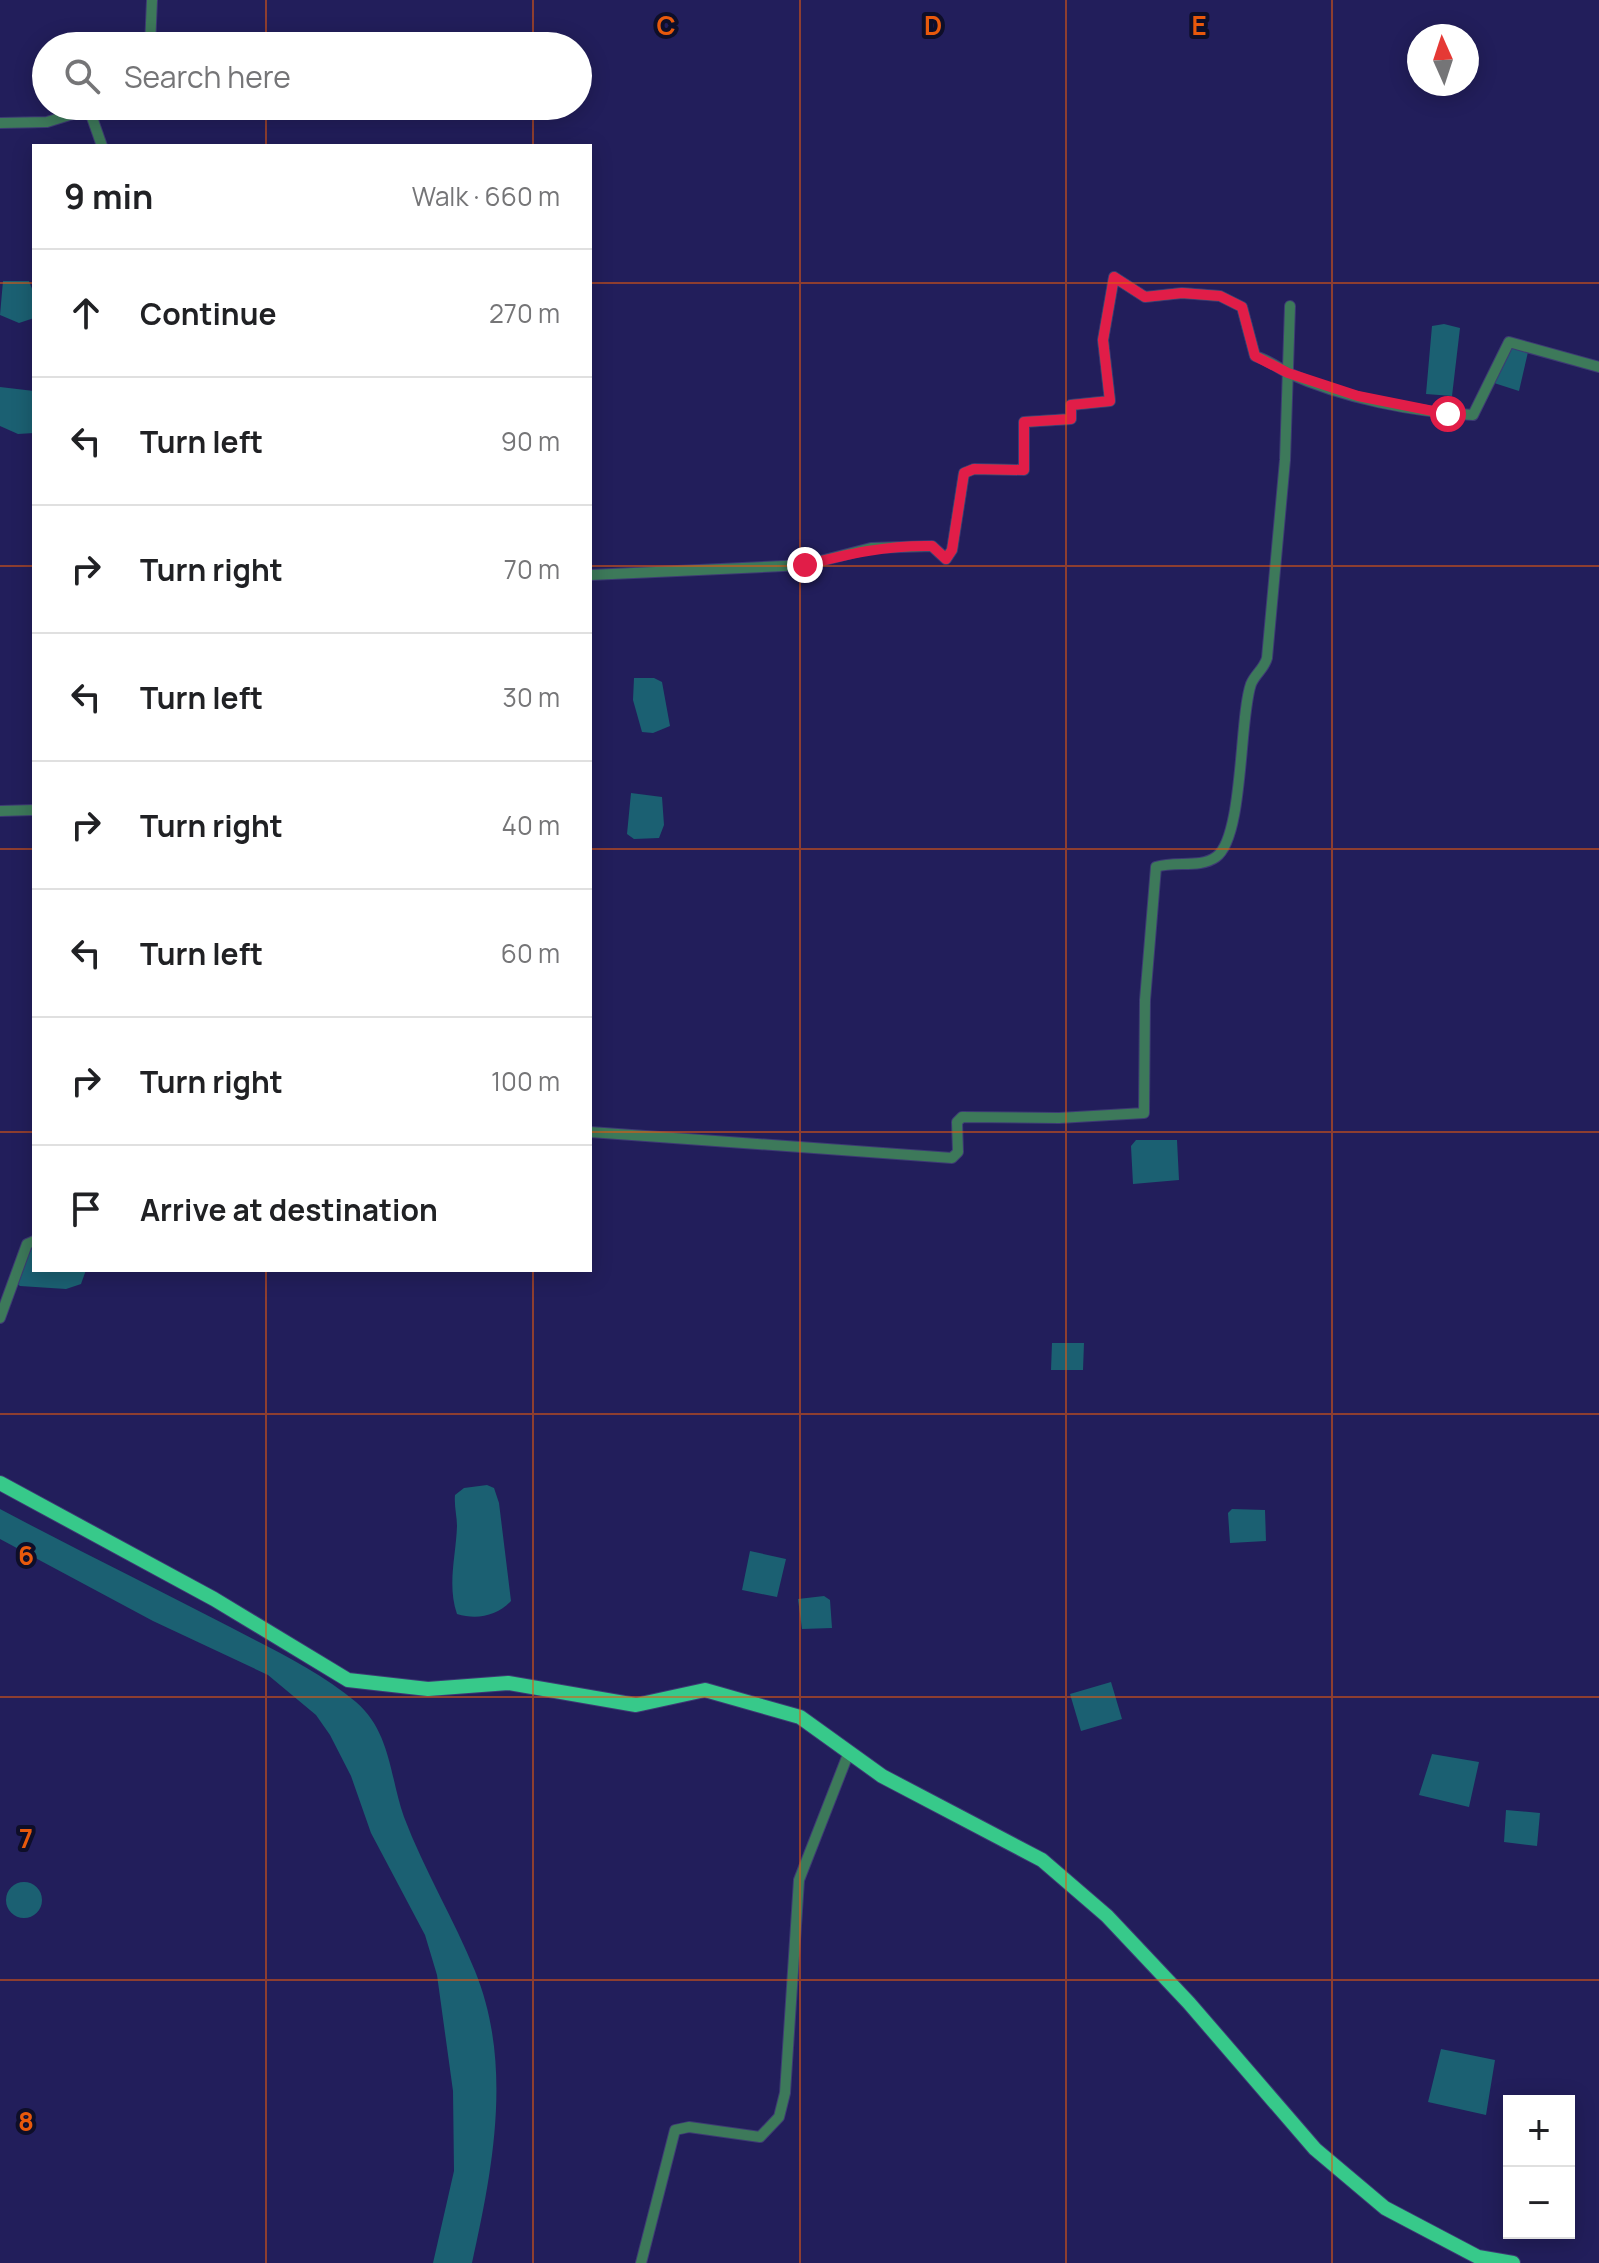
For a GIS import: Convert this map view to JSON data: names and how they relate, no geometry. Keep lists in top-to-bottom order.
{
  "north": "top",
  "page": {
    "search": "Search here",
    "heading": ["9 min", "Walk · 660 m"],
    "list": [
      ["Continue", "270 m"],
      ["Turn left", "90 m"],
      ["Turn right", "70 m"],
      ["Turn left", "30 m"],
      ["Turn right", "40 m"],
      ["Turn left", "60 m"],
      ["Turn right", "100 m"],
      "Arrive at destination"
    ],
    "map_buttons": ["+", "−"]
  },
  "grid": {
    "columns": ["C", "D", "E"],
    "rows": ["6", "7", "8"]
  }
}
